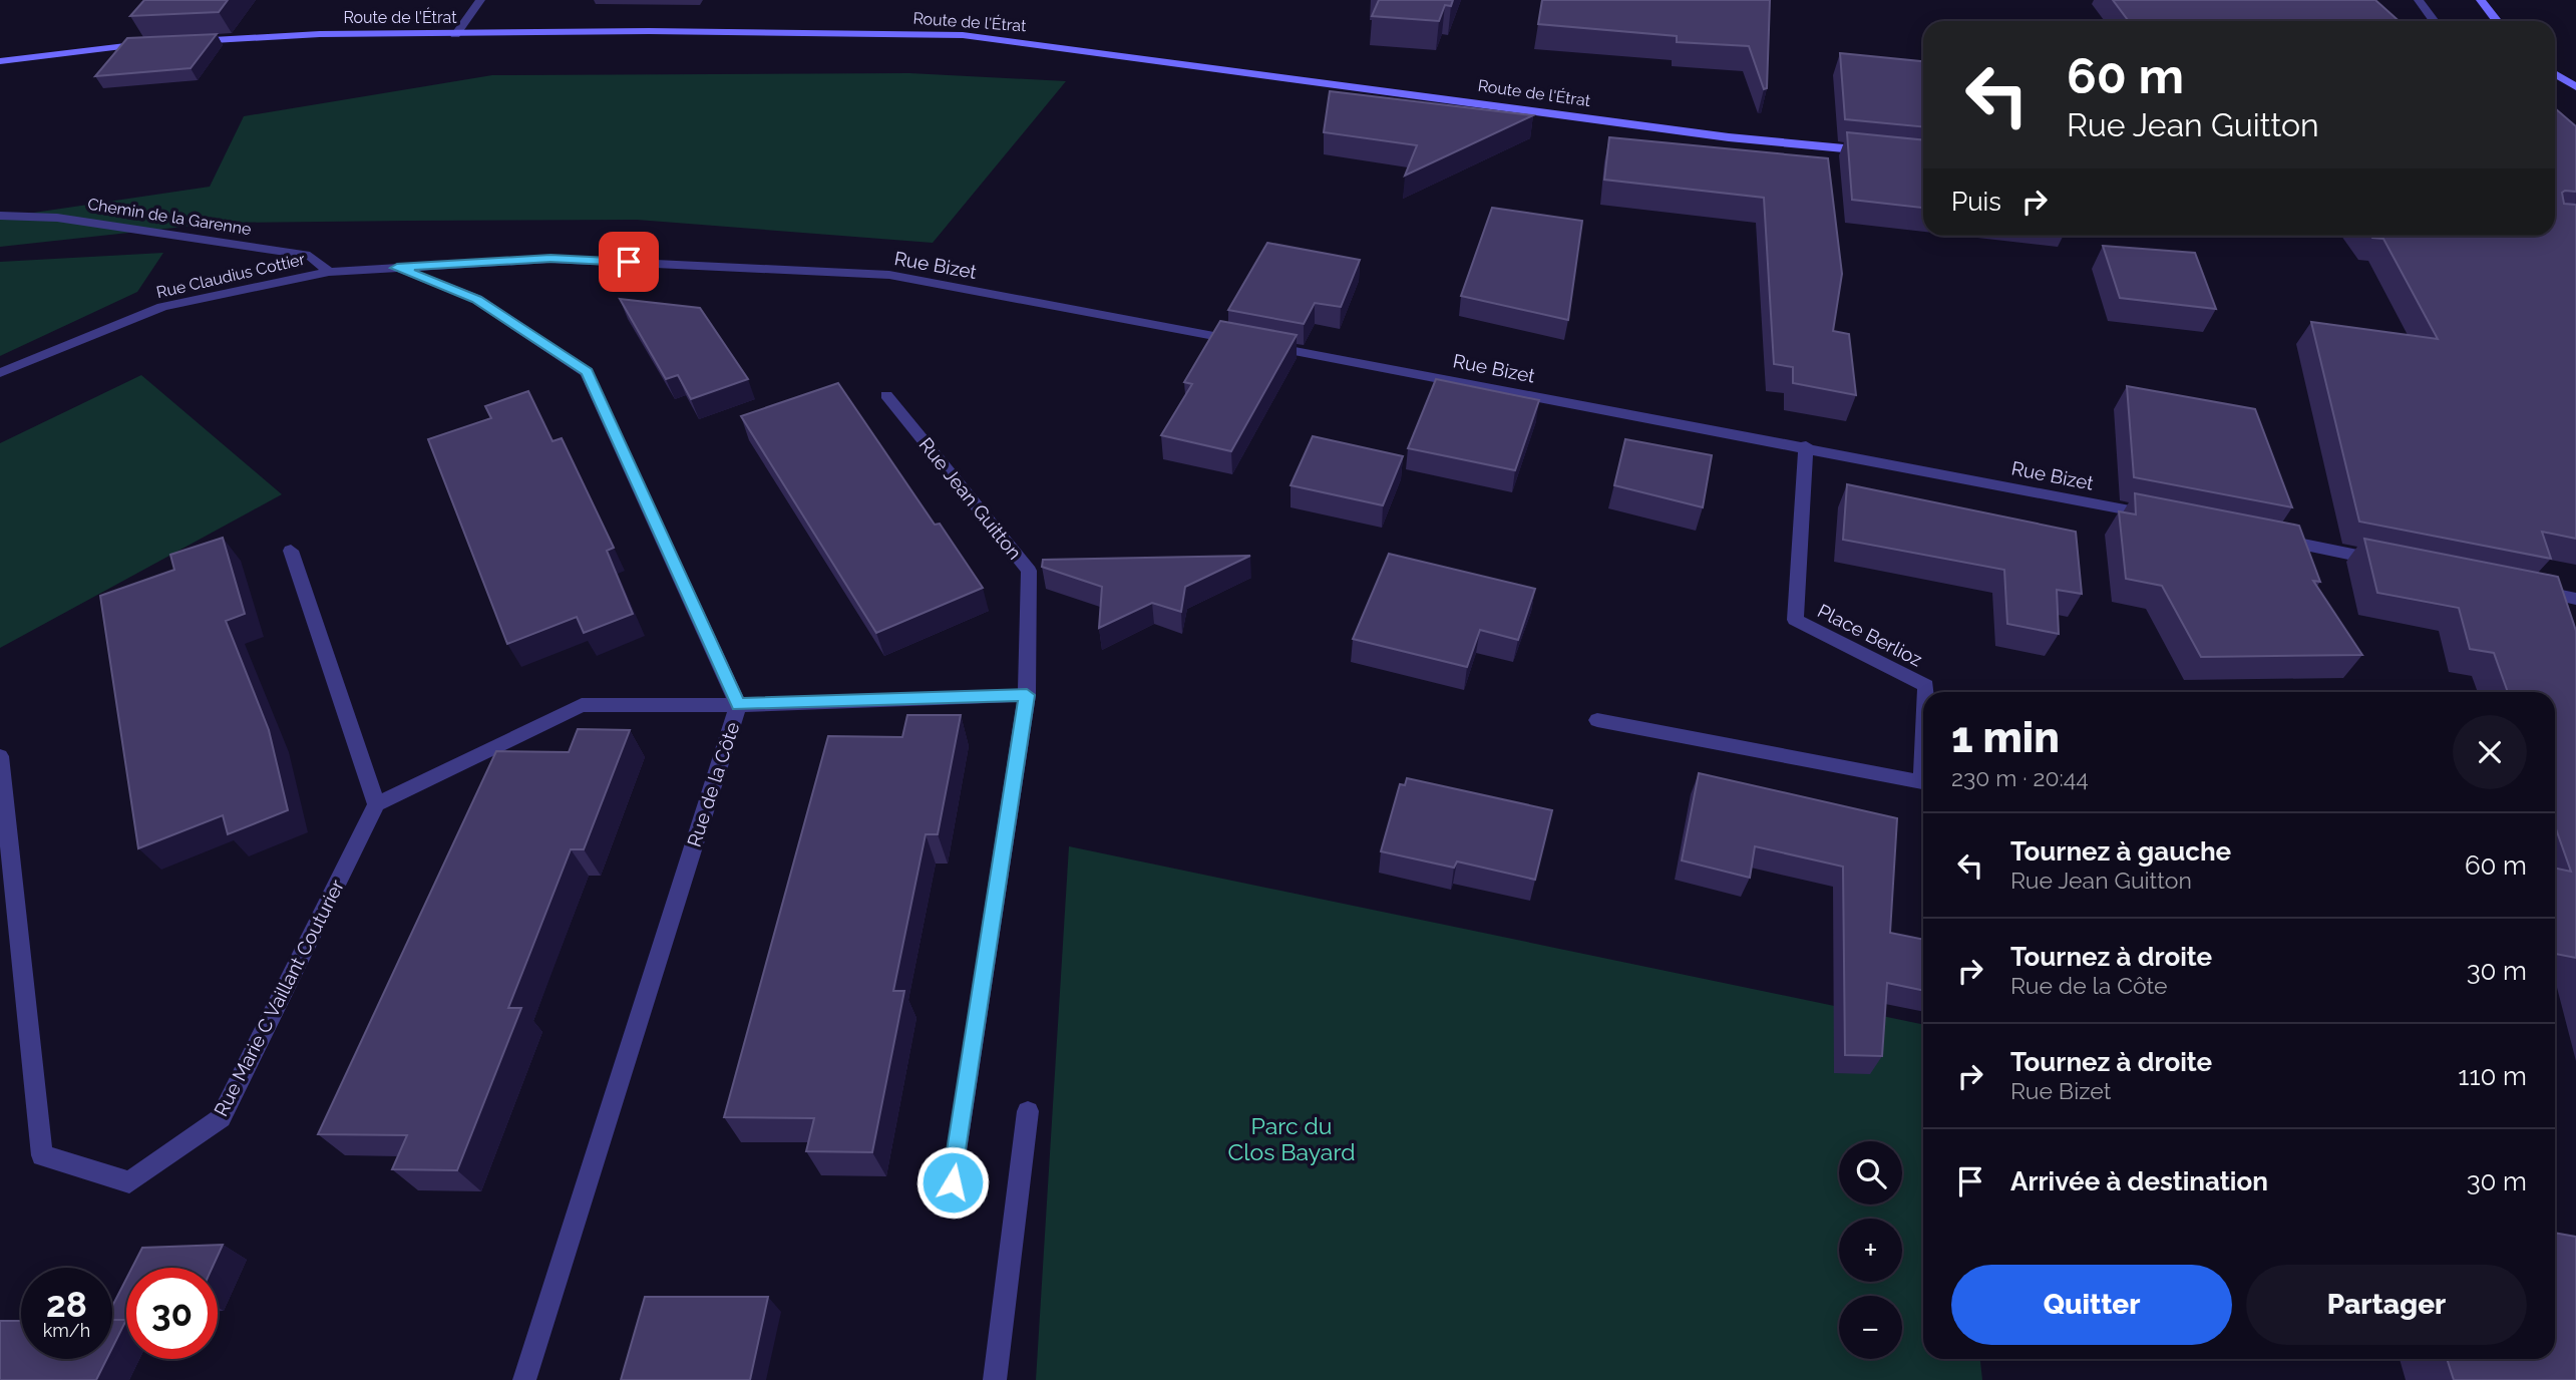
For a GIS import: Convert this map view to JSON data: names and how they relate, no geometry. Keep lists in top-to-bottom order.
{
  "streets": {
    "main road": ["Route de l'Étrat"],
    "street": [
      "Chemin de la Garenne",
      "Rue Bizet",
      "Rue Claudius Cottier",
      "Rue Jean Guitton",
      "Place Berlioz",
      "Rue de la Côte",
      "Rue Marie C Vaillant Couturier"
    ]
  },
  "crossings": [
    ["Chemin de la Garenne", "Rue Claudius Cottier"],
    ["Rue Bizet", "Rue Claudius Cottier"],
    ["Rue Bizet", "Place Berlioz"],
    ["Rue Bizet", "Rue de la Côte"],
    ["Rue Claudius Cottier", "Rue de la Côte"]
  ],
  "parks": ["Parc du Clos Bayard"],
  "page": {
    "turn": ["60 m", "Rue Jean Guitton"],
    "then": "Puis",
    "heading": ["1 min", "230 m · 20:44"],
    "list": [
      {
        "name": "Tournez à gauche",
        "note": "Rue Jean Guitton",
        "value": "60 m"
      },
      {
        "name": "Tournez à droite",
        "note": "Rue de la Côte",
        "value": "30 m"
      },
      {
        "name": "Tournez à droite",
        "note": "Rue Bizet",
        "value": "110 m"
      },
      {
        "name": "Arrivée à destination",
        "value": "30 m"
      }
    ],
    "map_buttons": ["+", "−"],
    "buttons": ["Quitter", "Partager"],
    "speed": "28 km/h",
    "limit": "30"
  }
}
